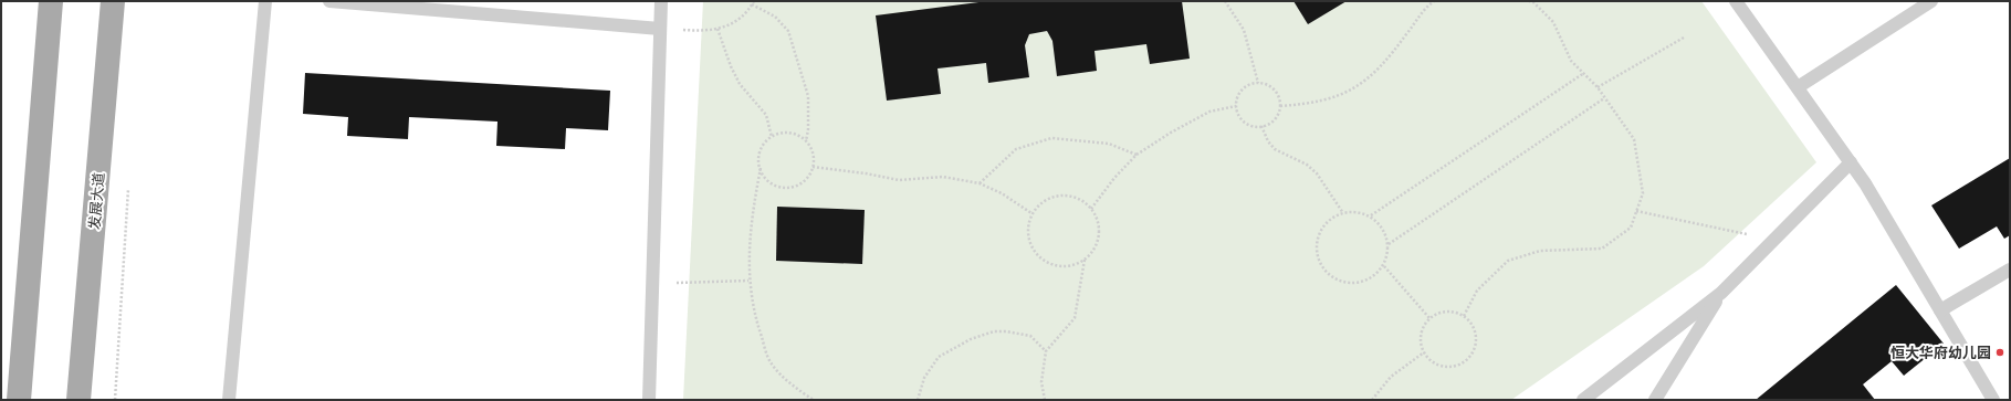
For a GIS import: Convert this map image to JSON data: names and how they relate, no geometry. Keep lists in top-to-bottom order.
{
  "streets": {
    "main road": ["发展大道"]
  },
  "places": ["恒大华府幼儿园"]
}
